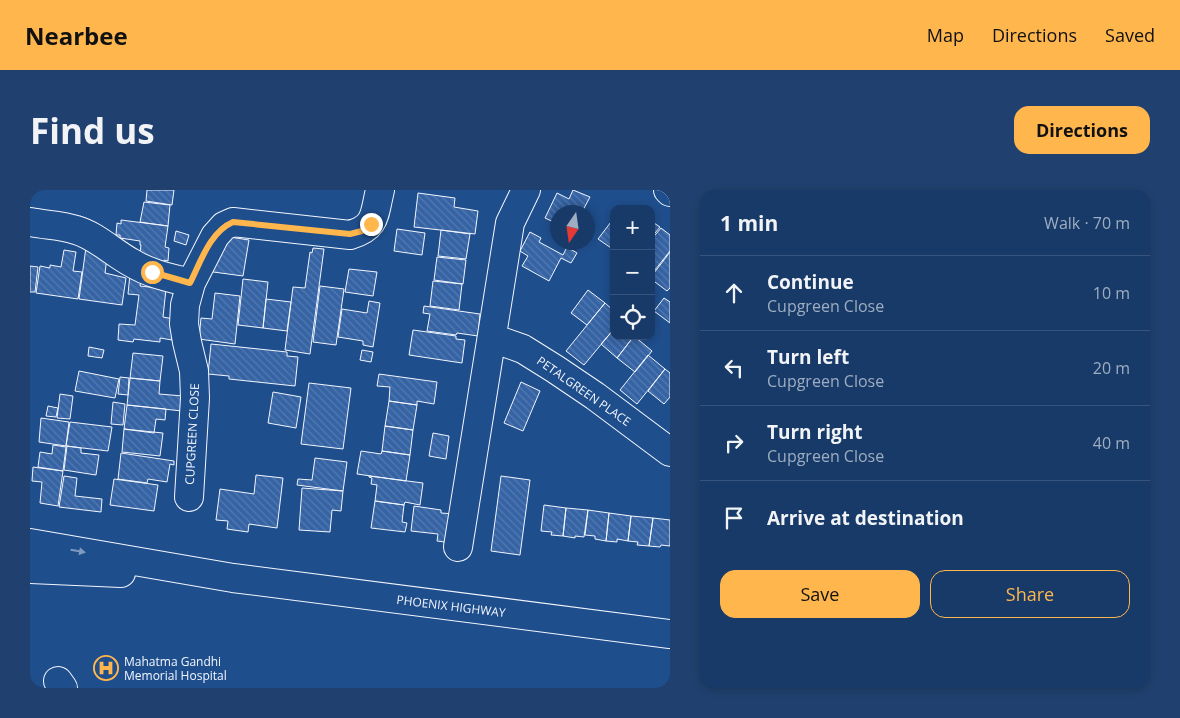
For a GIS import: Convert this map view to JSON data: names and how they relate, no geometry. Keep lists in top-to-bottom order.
{
  "streets": {
    "street": ["PETALGREEN PLACE", "CUPGREEN CLOSE", "PHOENIX HIGHWAY"]
  },
  "places": {
    "hospital": ["Mahatma Gandhi Memorial Hospital"]
  },
  "north": "bottom",
  "page": {
    "header": "Nearbee",
    "nav": ["Map", "Directions", "Saved"],
    "buttons": [
      "Directions",
      ["Save", "Share"]
    ],
    "title": "Find us",
    "heading": ["1 min", "Walk · 70 m"],
    "map_buttons": ["+", "−"],
    "list": [
      ["Continue", "Cupgreen Close", "10 m"],
      ["Turn left", "Cupgreen Close", "20 m"],
      ["Turn right", "Cupgreen Close", "40 m"],
      "Arrive at destination"
    ]
  }
}
